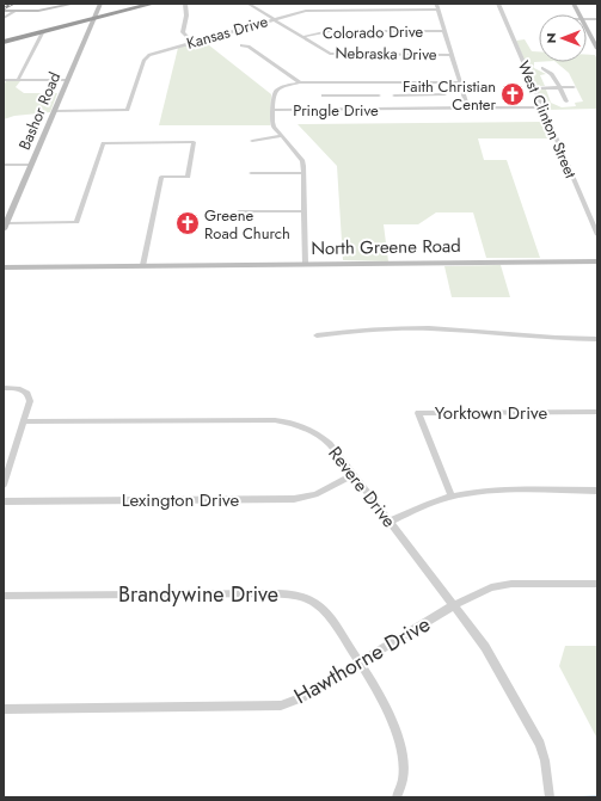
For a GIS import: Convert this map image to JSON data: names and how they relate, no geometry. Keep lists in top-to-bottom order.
{
  "streets": {
    "street": [
      "Kansas Drive",
      "Colorado Drive",
      "Nebraska Drive",
      "Pringle Drive",
      "Bashor Road",
      "West Clinton Street",
      "North Greene Road",
      "Yorktown Drive",
      "Revere Drive",
      "Lexington Drive",
      "Brandywine Drive",
      "Hawthorne Drive"
    ]
  },
  "crossings": [
    ["Kansas Drive", "Nebraska Drive"],
    ["Kansas Drive", "Bashor Road"],
    ["Colorado Drive", "Nebraska Drive"],
    ["Pringle Drive", "West Clinton Street"],
    ["Revere Drive", "Lexington Drive"],
    ["Revere Drive", "Hawthorne Drive"],
    ["Brandywine Drive", "Hawthorne Drive"]
  ],
  "places": {
    "church": ["Faith Christian Center", "Greene Road Church"]
  },
  "north": "left"
}
